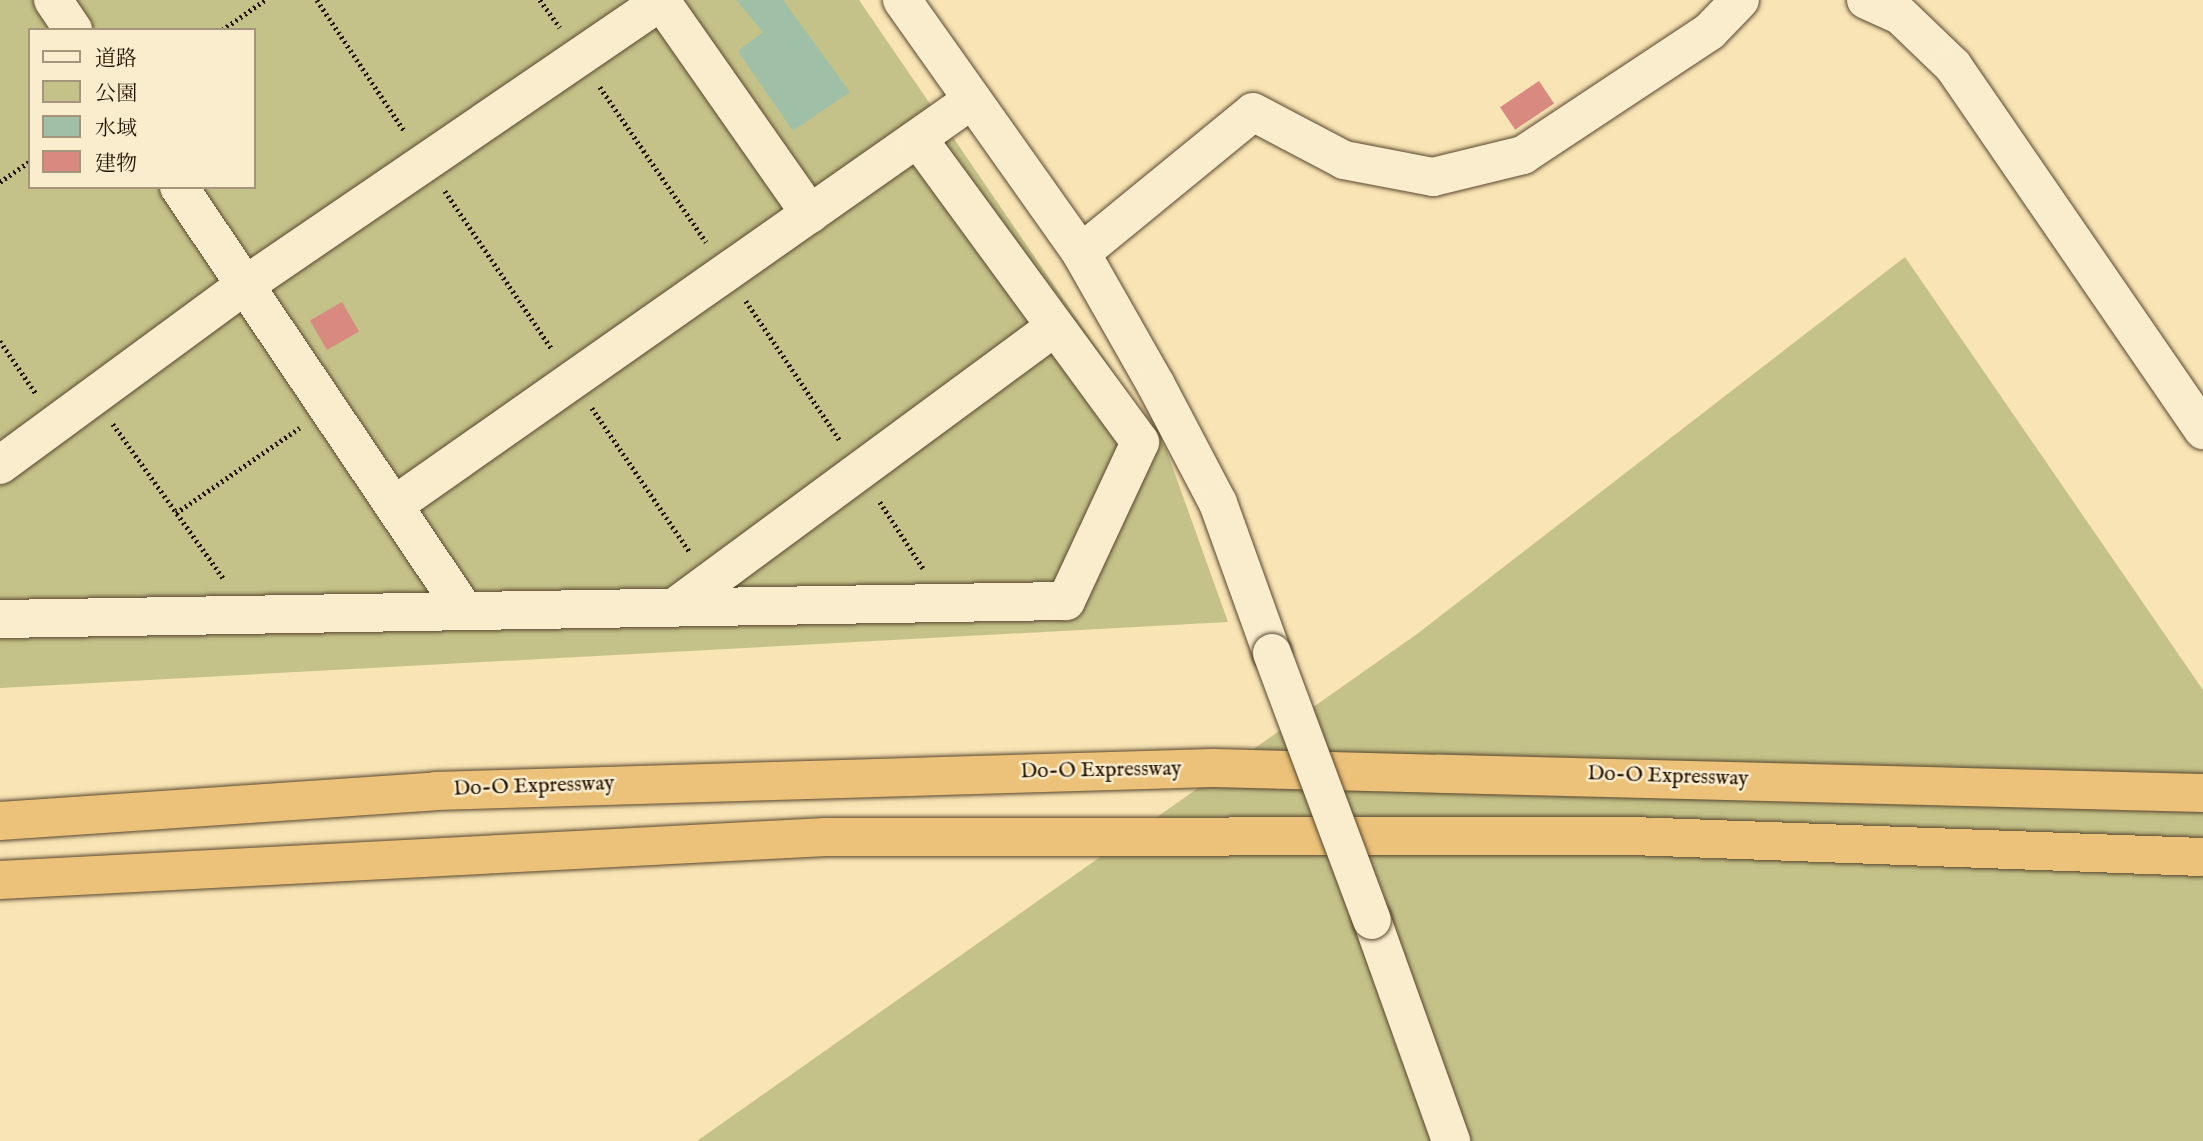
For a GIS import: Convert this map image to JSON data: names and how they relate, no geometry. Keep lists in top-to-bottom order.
{
  "streets": {
    "highway": ["Do-O Expressway"]
  },
  "legend": [
    "道路",
    "公園",
    "水域",
    "建物"
  ]
}
